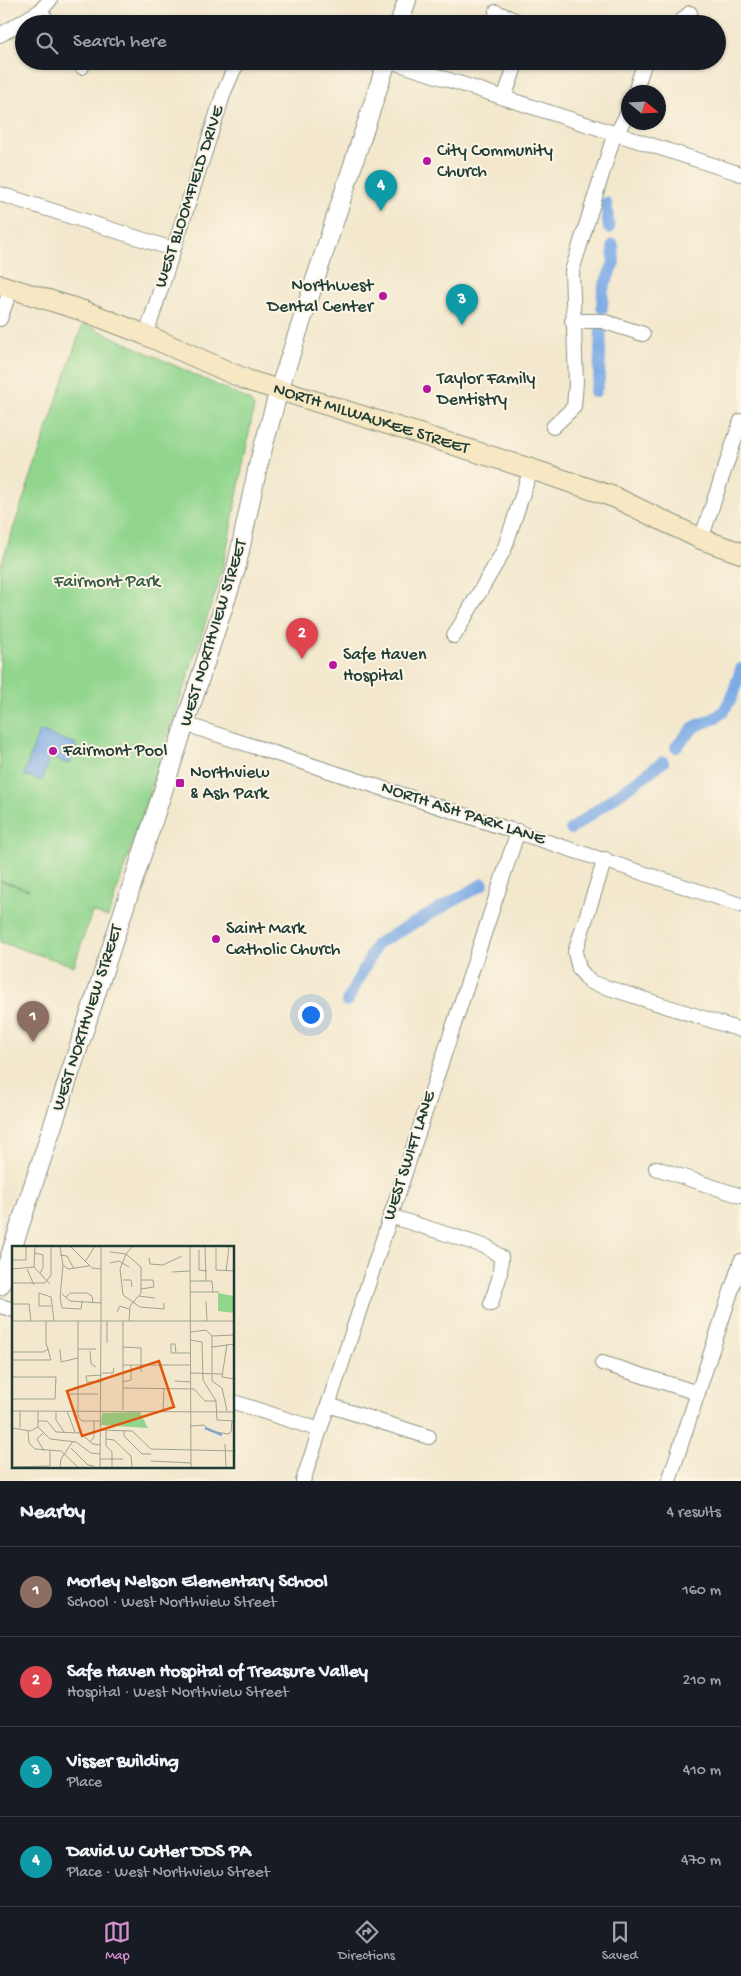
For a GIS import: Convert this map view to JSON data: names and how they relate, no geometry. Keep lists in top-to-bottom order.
{
  "streets": {
    "main road": ["NORTH MILWAUKEE STREET"],
    "street": [
      "WEST BLOOMFIELD DRIVE",
      "WEST NORTHVIEW STREET",
      "NORTH ASH PARK LANE",
      "WEST SWIFT LANE"
    ]
  },
  "crossings": [
    ["WEST BLOOMFIELD DRIVE", "NORTH MILWAUKEE STREET"],
    ["NORTH MILWAUKEE STREET", "WEST NORTHVIEW STREET"],
    ["WEST NORTHVIEW STREET", "NORTH ASH PARK LANE"],
    ["NORTH ASH PARK LANE", "WEST SWIFT LANE"]
  ],
  "parks": ["Fairmont Park"],
  "places": {
    "other": [
      "City Community Church",
      "Northwest Dental Center",
      "Taylor Family Dentistry",
      "Safe Haven Hospital",
      "Fairmont Pool",
      "Saint Mark Catholic Church"
    ],
    "transit": ["Northview & Ash Park"]
  },
  "north": "right",
  "page": {
    "search": "Search here",
    "pins": [
      "4",
      "3",
      "2",
      "1"
    ],
    "heading": ["Nearby", "4 results"],
    "list": [
      {
        "mark": "1",
        "name": "Morley Nelson Elementary School",
        "note": "School · West Northview Street",
        "value": "160 m"
      },
      {
        "mark": "2",
        "name": "Safe Haven Hospital of Treasure Valley",
        "note": "Hospital · West Northview Street",
        "value": "210 m"
      },
      {
        "mark": "3",
        "name": "Visser Building",
        "note": "Place",
        "value": "410 m"
      },
      {
        "mark": "4",
        "name": "David W Cutler DDS PA",
        "note": "Place · West Northview Street",
        "value": "470 m"
      }
    ],
    "nav": ["Map", "Directions", "Saved"]
  }
}
